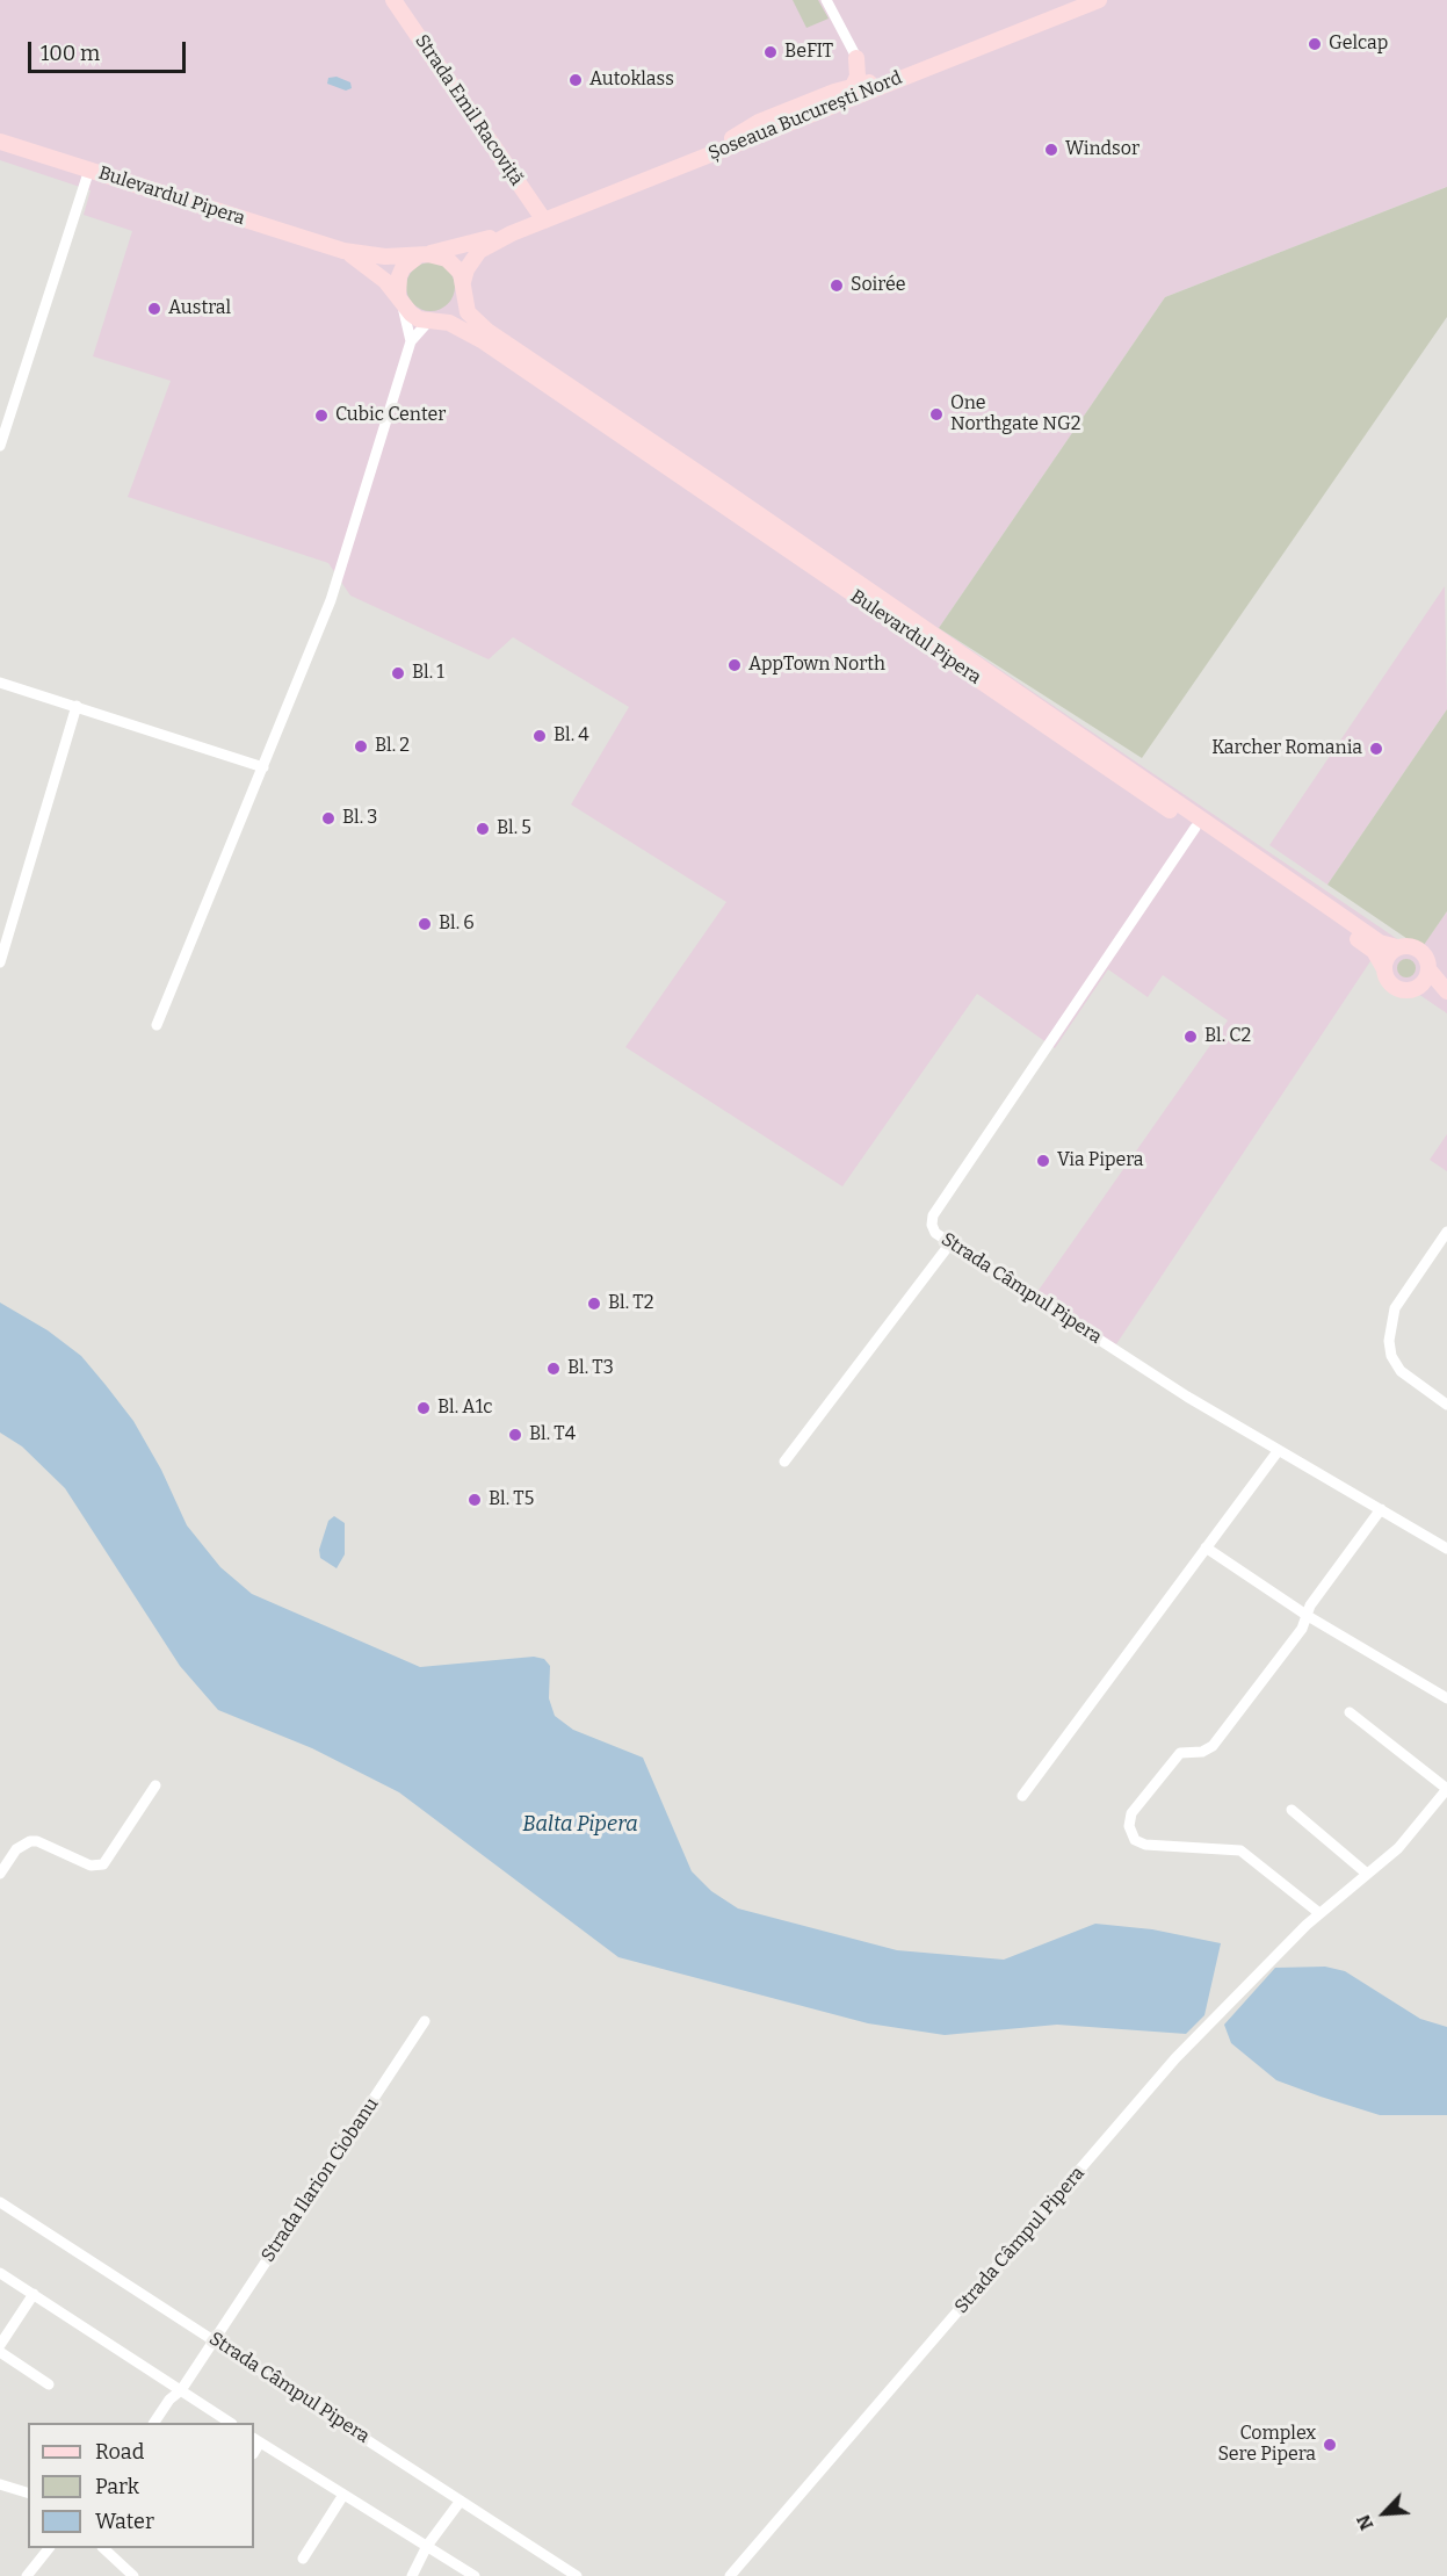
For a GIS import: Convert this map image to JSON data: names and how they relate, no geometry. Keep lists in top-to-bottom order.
{
  "streets": {
    "main road": ["Strada Emil Racoviță", "Șoseaua București Nord", "Bulevardul Pipera"],
    "street": ["Strada Câmpul Pipera", "Strada Ilarion Ciobanu"]
  },
  "crossings": [
    ["Strada Emil Racoviță", "Șoseaua București Nord"],
    ["Șoseaua București Nord", "Bulevardul Pipera"],
    ["Bulevardul Pipera", "Strada Câmpul Pipera"],
    ["Strada Câmpul Pipera", "Strada Ilarion Ciobanu"]
  ],
  "water": ["Balta Pipera"],
  "places": [
    "Gelcap",
    "BeFIT",
    "Autoklass",
    "Windsor",
    "Soirée",
    "Austral",
    "One Northgate NG2",
    "Cubic Center",
    "AppTown North",
    "Bl. 1",
    "Bl. 4",
    "Bl. 2",
    "Karcher Romania",
    "Bl. 3",
    "Bl. 5",
    "Bl. 6",
    "Bl. C2",
    "Via Pipera",
    "Bl. T2",
    "Bl. T3",
    "Bl. A1c",
    "Bl. T4",
    "Bl. T5",
    "Complex Sere Pipera"
  ],
  "legend": ["Road", "Park", "Water"],
  "scale_bar": "100 m",
  "north": "bottom left"
}
